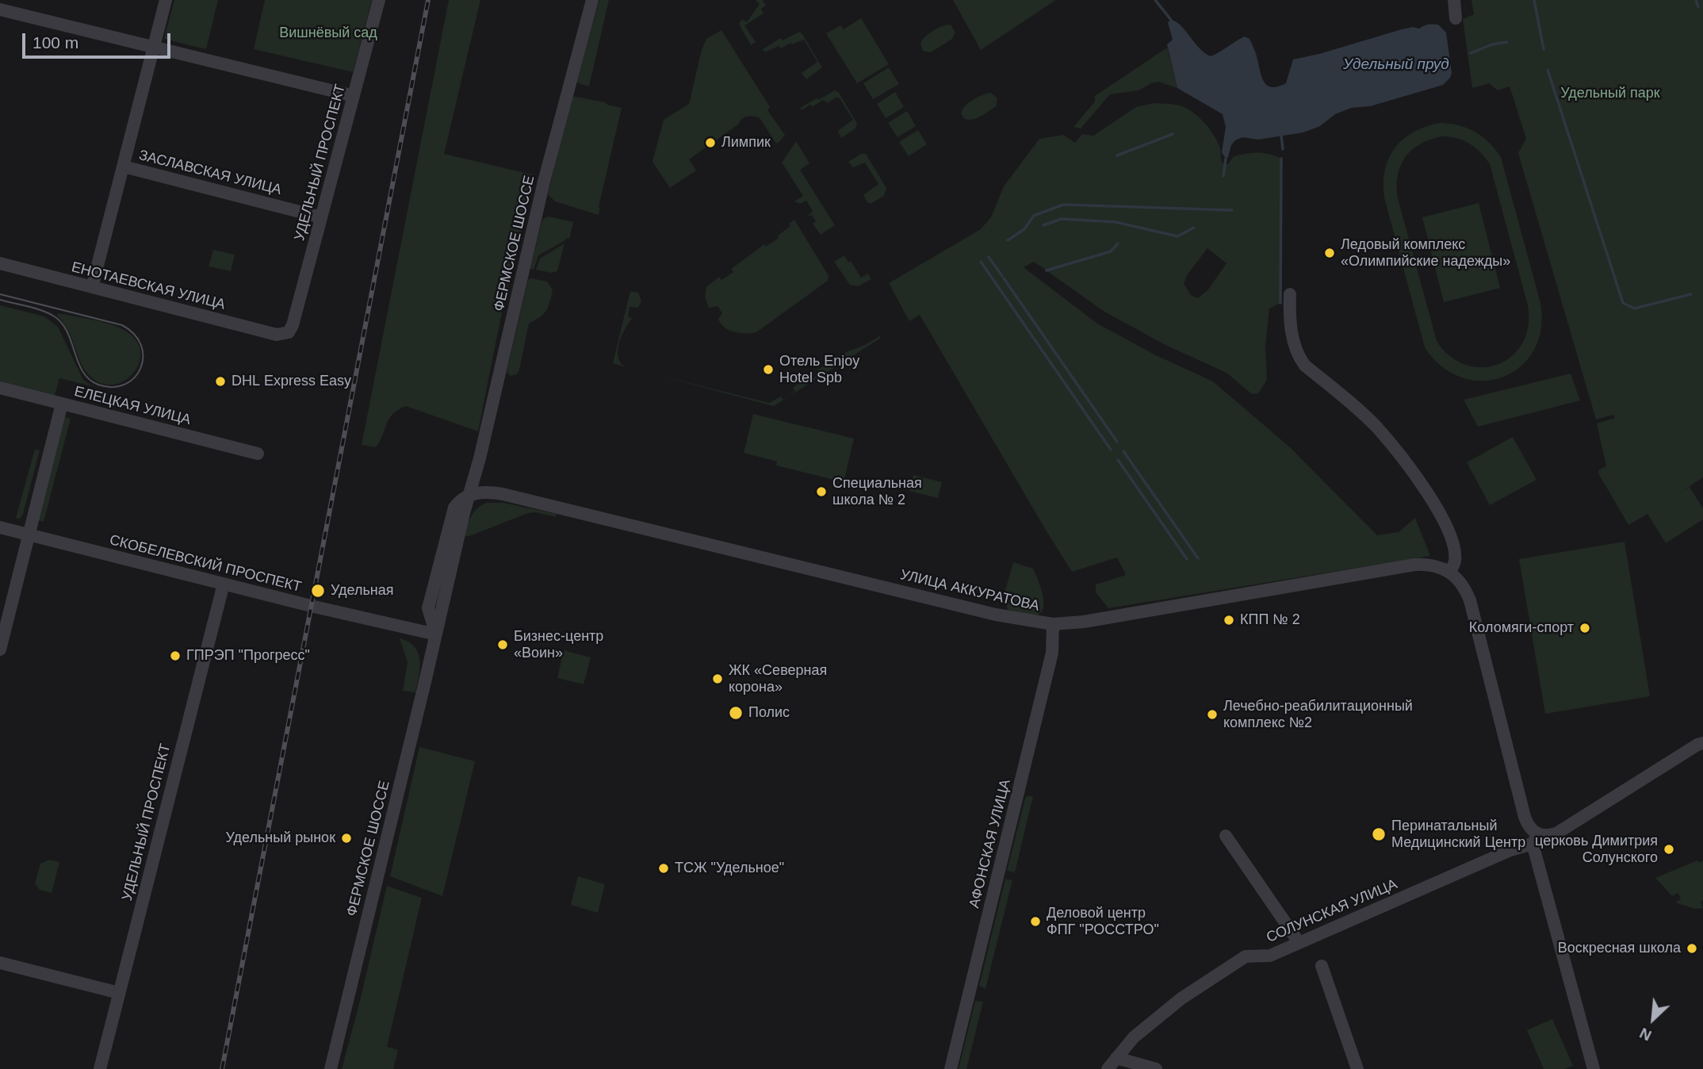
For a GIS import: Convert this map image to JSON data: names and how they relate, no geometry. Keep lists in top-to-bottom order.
{
  "streets": {
    "street": [
      "УДЕЛЬНЫЙ ПРОСПЕКТ",
      "ЗАСЛАВСКАЯ УЛИЦА",
      "ФЕРМСКОЕ ШОССЕ",
      "ЕНОТАЕВСКАЯ УЛИЦА",
      "ЕЛЕЦКАЯ УЛИЦА",
      "СКОБЕЛЕВСКИЙ ПРОСПЕКТ",
      "УЛИЦА АККУРАТОВА",
      "АФОНСКАЯ УЛИЦА",
      "СОЛУНСКАЯ УЛИЦА"
    ]
  },
  "crossings": [
    ["УДЕЛЬНЫЙ ПРОСПЕКТ", "ЗАСЛАВСКАЯ УЛИЦА"],
    ["УДЕЛЬНЫЙ ПРОСПЕКТ", "ЕНОТАЕВСКАЯ УЛИЦА"],
    ["УДЕЛЬНЫЙ ПРОСПЕКТ", "СКОБЕЛЕВСКИЙ ПРОСПЕКТ"],
    ["ФЕРМСКОЕ ШОССЕ", "СКОБЕЛЕВСКИЙ ПРОСПЕКТ"],
    ["ФЕРМСКОЕ ШОССЕ", "УЛИЦА АККУРАТОВА"],
    ["УЛИЦА АККУРАТОВА", "АФОНСКАЯ УЛИЦА"],
    ["УЛИЦА АККУРАТОВА", "СОЛУНСКАЯ УЛИЦА"]
  ],
  "water": ["Удельный пруд"],
  "parks": ["Вишнёвый сад", "Удельный парк"],
  "places": [
    "Лимпик",
    "Ледовый комплекс «Олимпийские надежды»",
    "Отель Enjoy Hotel Spb",
    "DHL Express Easy",
    "Специальная школа № 2",
    "Удельная",
    "КПП № 2",
    "Коломяги-спорт",
    "Бизнес-центр «Воин»",
    "ГПРЭП \"Прогресс\"",
    "ЖК «Северная корона»",
    "Полис",
    "Лечебно-реабилитационный комплекс №2",
    "Перинатальный Медицинский Центр",
    "Удельный рынок",
    "церковь Димитрия Солунского",
    "ТСЖ \"Удельное\"",
    "Деловой центр ФПГ \"РОССТРО\"",
    "Воскресная школа"
  ],
  "scale_bar": "100 m",
  "north": "bottom left"
}
